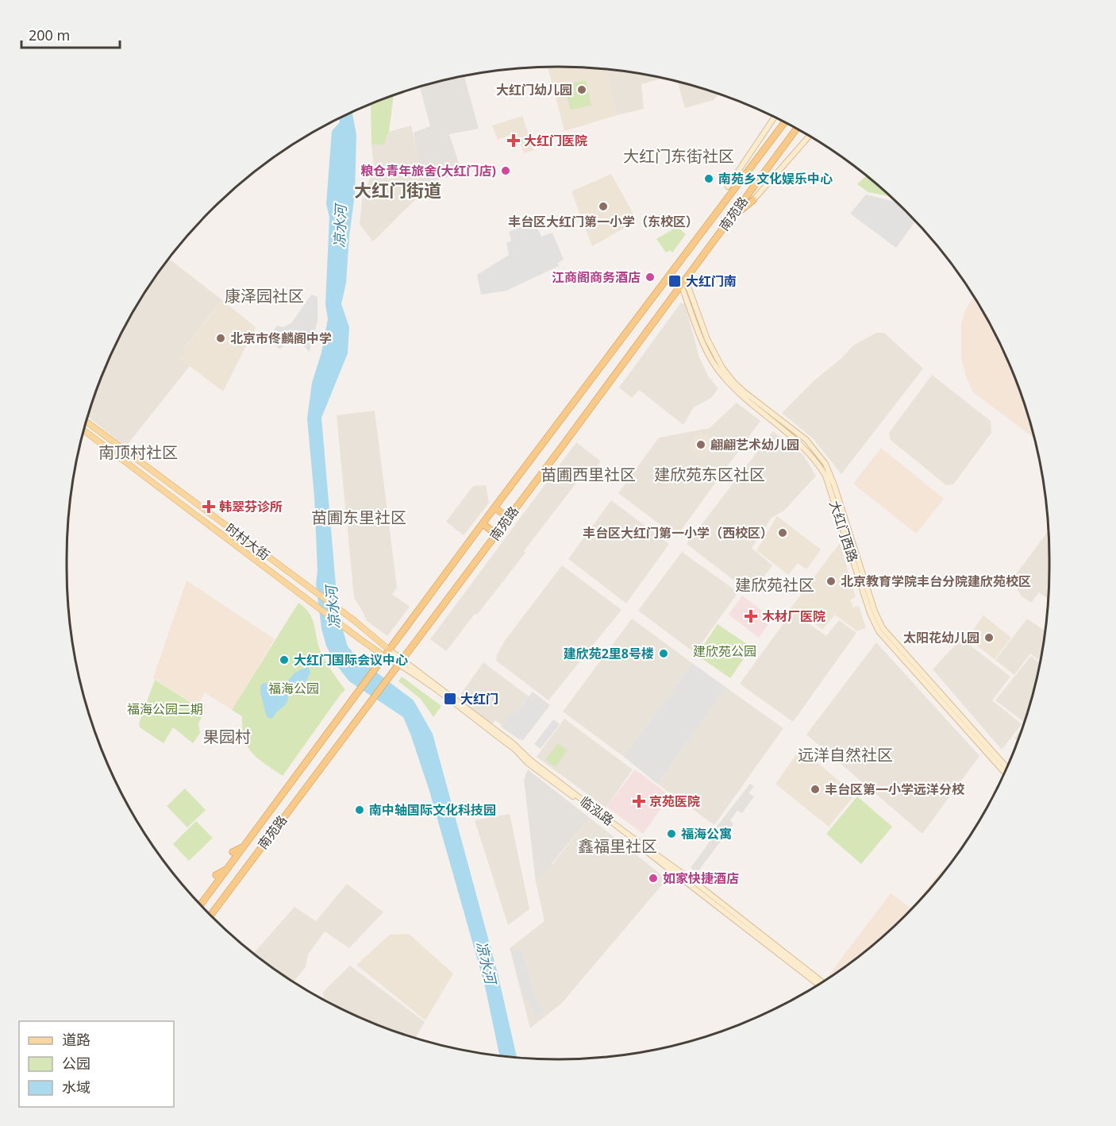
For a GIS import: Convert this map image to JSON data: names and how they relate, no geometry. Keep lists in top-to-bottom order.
{
  "streets": {
    "highway": ["南苑路"],
    "main road": ["大红门西路", "时村大街", "临泓路"]
  },
  "crossings": [
    ["南苑路", "大红门西路"],
    ["南苑路", "时村大街"],
    ["南苑路", "临泓路"],
    ["时村大街", "临泓路"]
  ],
  "districts": [
    "大红门东街社区",
    "大红门街道",
    "康泽园社区",
    "南顶村社区",
    "苗圃西里社区",
    "建欣苑东区社区",
    "苗圃东里社区",
    "建欣苑社区",
    "果园村",
    "远洋自然社区",
    "鑫福里社区"
  ],
  "water": ["凉水河"],
  "parks": ["建欣苑公园", "福海公园", "福海公园二期"],
  "places": {
    "other": [
      "大红门幼儿园",
      "粮仓青年旅舍(大红门店)",
      "南苑乡文化娱乐中心",
      "丰台区大红门第一小学（东校区）",
      "江商阁商务酒店",
      "北京市佟麟阁中学",
      "翩翩艺术幼儿园",
      "丰台区大红门第一小学（西校区）",
      "北京教育学院丰台分院建欣苑校区",
      "太阳花幼儿园",
      "建欣苑2里8号楼",
      "大红门国际会议中心",
      "丰台区第一小学远洋分校",
      "南中轴国际文化科技园",
      "福海公寓",
      "如家快捷酒店"
    ],
    "health": [
      "大红门医院",
      "韩翠芬诊所",
      "木材厂医院",
      "京苑医院"
    ],
    "transit": ["大红门南", "大红门"]
  },
  "legend": ["道路", "公园", "水域"],
  "scale_bar": "200 m"
}
